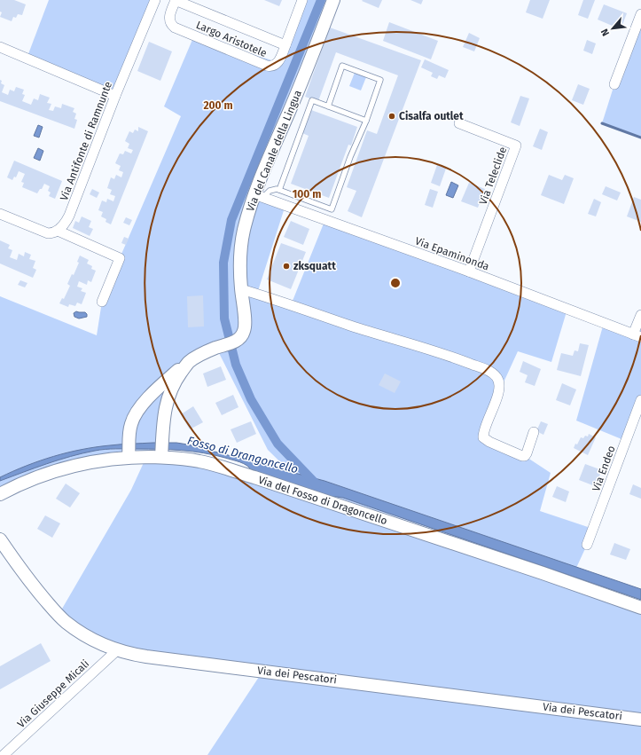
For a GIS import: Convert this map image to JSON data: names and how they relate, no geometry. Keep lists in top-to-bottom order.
{
  "streets": {
    "street": [
      "Largo Aristotele",
      "Via Antifonte di Ramnunte",
      "Via del Canale della Lingua",
      "Via Teleclide",
      "Via Epaminonda",
      "Via Endeo",
      "Via del Fosso di Dragoncello",
      "Via dei Pescatori",
      "Via Giuseppe Micali"
    ]
  },
  "crossings": [
    ["Via del Canale della Lingua", "Via Epaminonda"],
    ["Via del Canale della Lingua", "Via del Fosso di Dragoncello"],
    ["Via Teleclide", "Via Epaminonda"],
    ["Via dei Pescatori", "Via Giuseppe Micali"]
  ],
  "water": ["Fosso di Drangoncello"],
  "places": ["Cisalfa outlet", "zksquatt"],
  "north": "bottom left",
  "rings": ["200 m", "100 m"]
}
